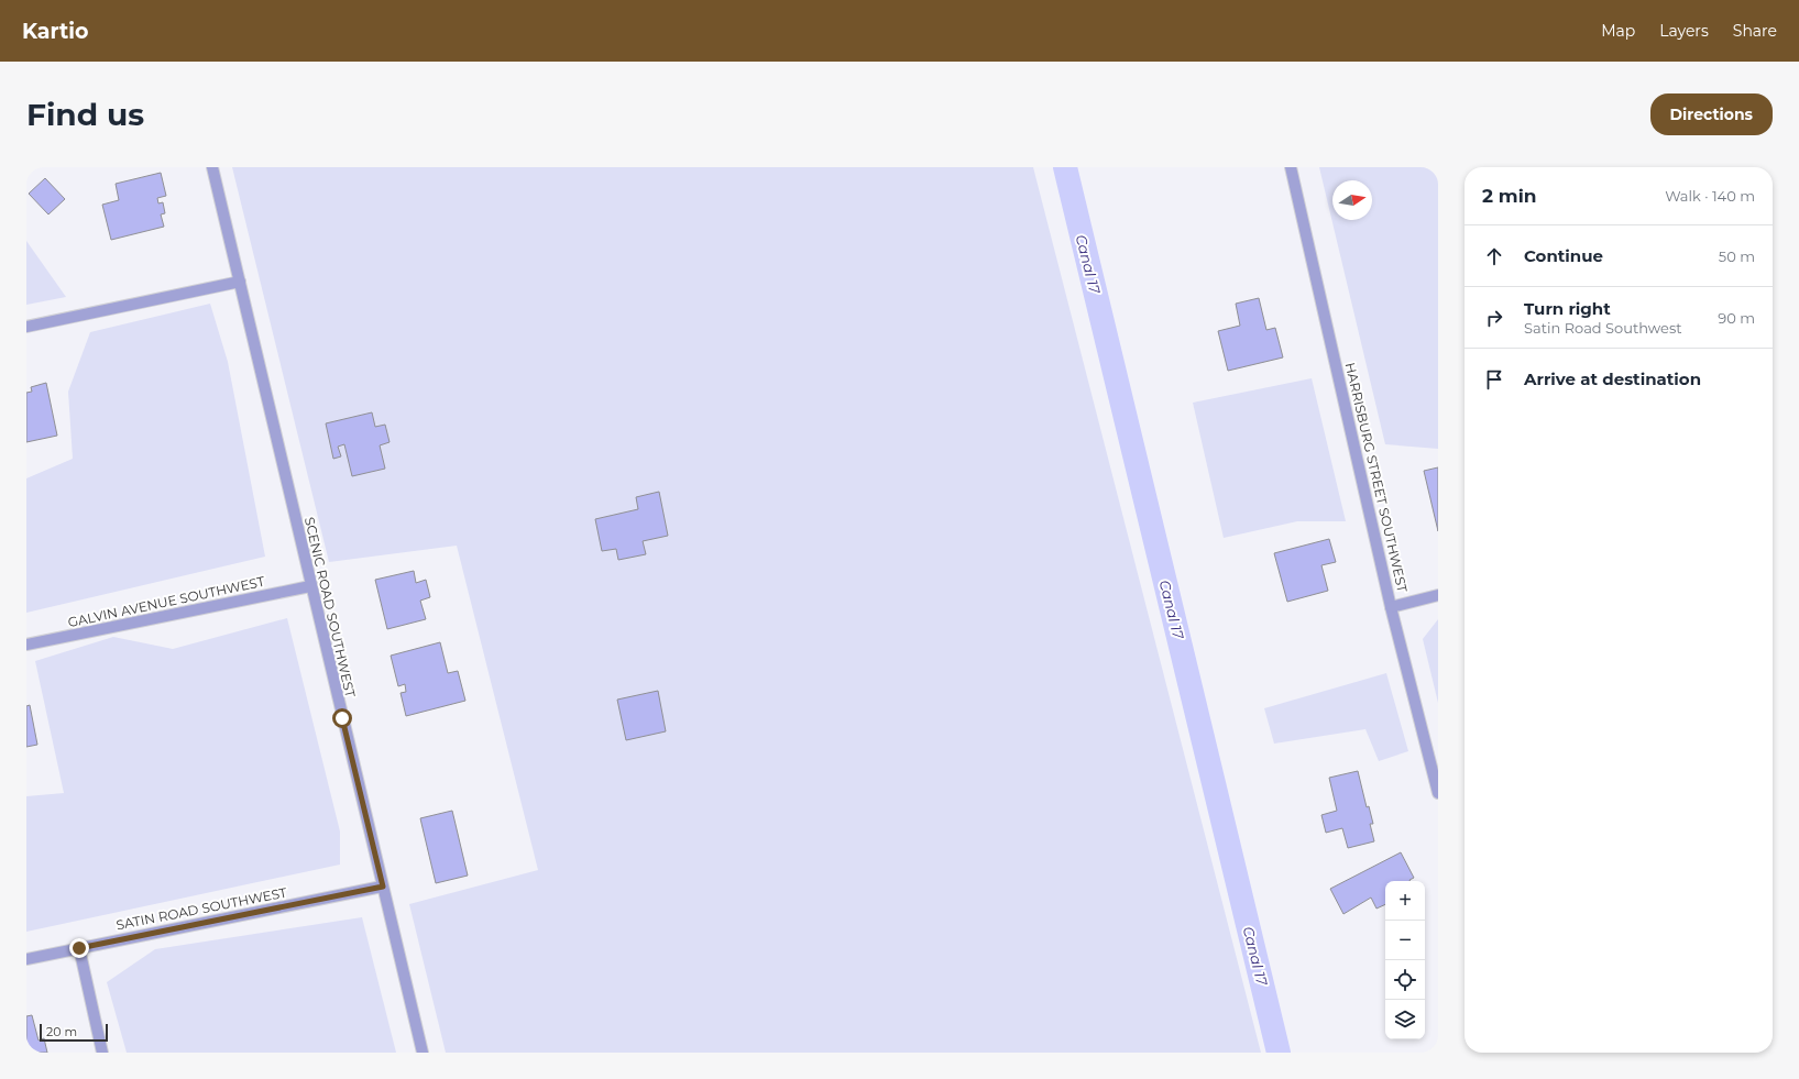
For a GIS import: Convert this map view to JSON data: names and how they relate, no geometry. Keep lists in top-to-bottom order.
{
  "streets": {
    "street": [
      "HARRISBURG STREET SOUTHWEST",
      "GALVIN AVENUE SOUTHWEST",
      "SCENIC ROAD SOUTHWEST",
      "SATIN ROAD SOUTHWEST"
    ]
  },
  "crossings": [
    ["GALVIN AVENUE SOUTHWEST", "SCENIC ROAD SOUTHWEST"],
    ["SCENIC ROAD SOUTHWEST", "SATIN ROAD SOUTHWEST"]
  ],
  "water": ["Canal 17"],
  "scale_bar": "20 m",
  "north": "right",
  "page": {
    "header": "Kartio",
    "nav": ["Map", "Layers", "Share"],
    "buttons": "Directions",
    "title": "Find us",
    "heading": ["2 min", "Walk · 140 m"],
    "list": [
      ["Continue", "50 m"],
      ["Turn right", "Satin Road Southwest", "90 m"],
      "Arrive at destination"
    ],
    "map_buttons": ["+", "−"],
    "scale": "20 m"
  }
}
